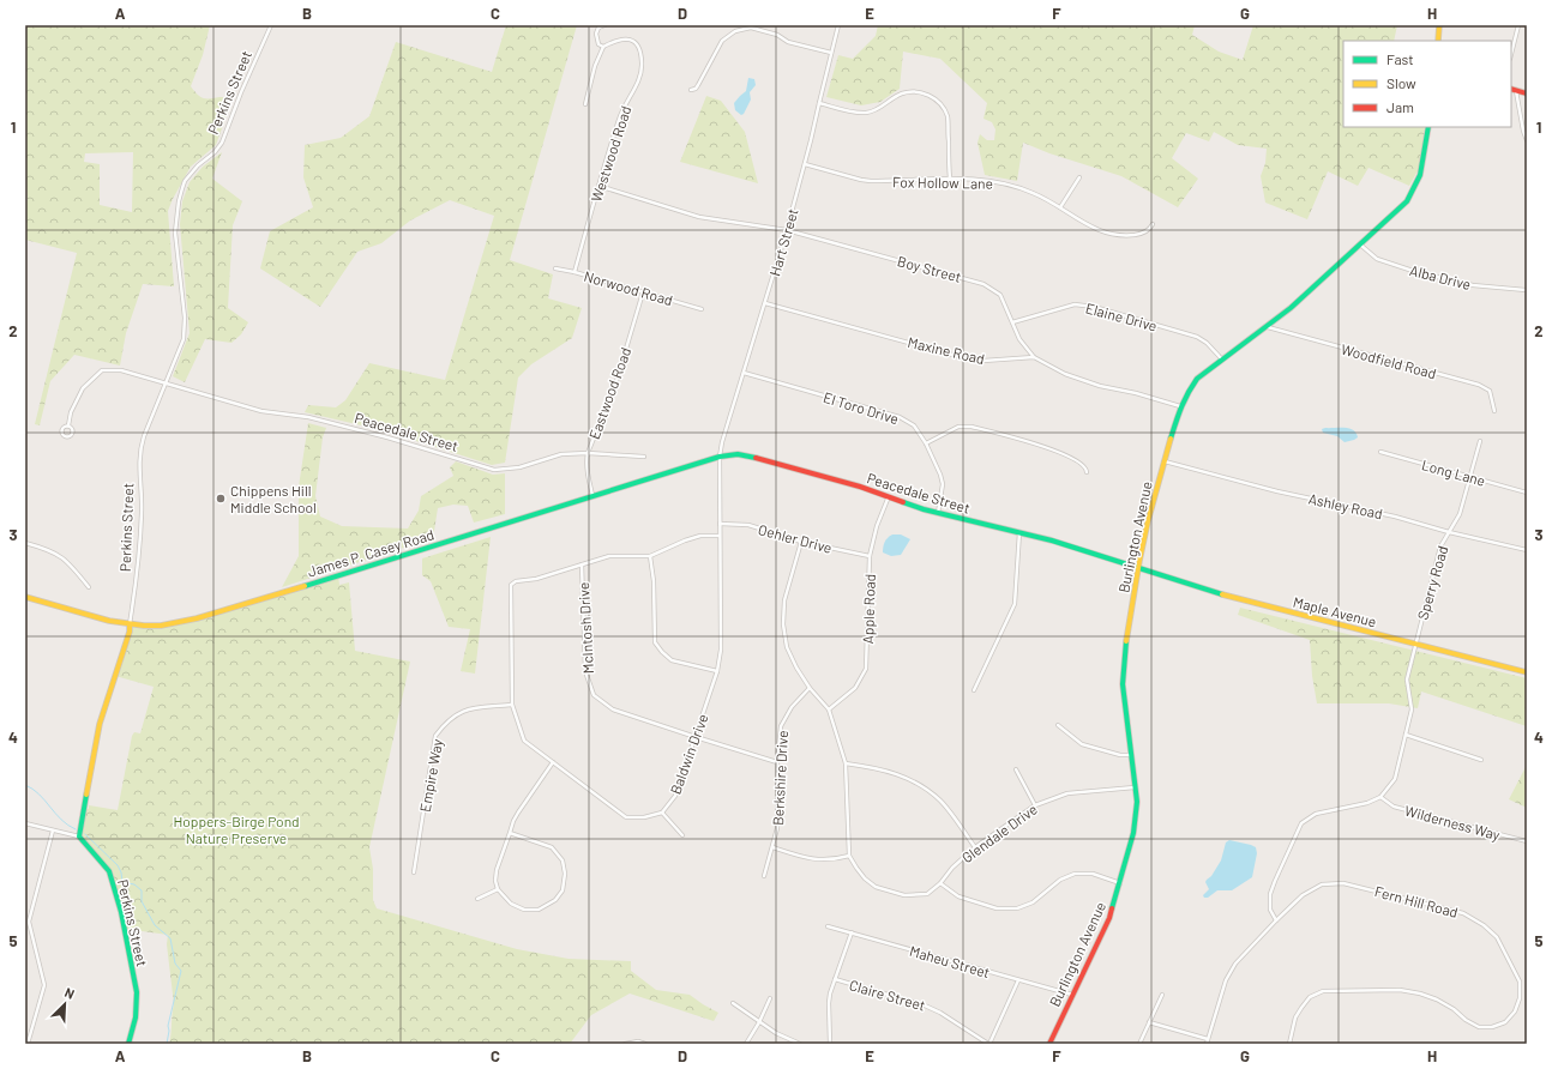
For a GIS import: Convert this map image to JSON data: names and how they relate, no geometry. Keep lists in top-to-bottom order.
{
  "streets": {
    "main road": [
      "Perkins Street",
      "Peacedale Street",
      "Burlington Avenue",
      "James P. Casey Road",
      "Maple Avenue"
    ],
    "street": [
      "Westwood Road",
      "Fox Hollow Lane",
      "Hart Street",
      "Boy Street",
      "Alba Drive",
      "Norwood Road",
      "Elaine Drive",
      "Maxine Road",
      "Woodfield Road",
      "Eastwood Road",
      "El Toro Drive",
      "Long Lane",
      "Ashley Road",
      "Oehler Drive",
      "Sperry Road",
      "Apple Road",
      "McIntosh Drive",
      "Baldwin Drive",
      "Empire Way",
      "Berkshire Drive",
      "Wilderness Way",
      "Glendale Drive",
      "Fern Hill Road",
      "Maheu Street",
      "Claire Street"
    ]
  },
  "crossings": [
    ["Perkins Street", "Peacedale Street"],
    ["Perkins Street", "James P. Casey Road"],
    ["Westwood Road", "Boy Street"],
    ["Westwood Road", "Norwood Road"],
    ["Fox Hollow Lane", "Hart Street"],
    ["Hart Street", "Boy Street"],
    ["Hart Street", "Maxine Road"],
    ["Hart Street", "El Toro Drive"],
    ["Hart Street", "Peacedale Street"],
    ["Hart Street", "James P. Casey Road"],
    ["Hart Street", "Baldwin Drive"],
    ["Boy Street", "Elaine Drive"],
    ["Boy Street", "Maxine Road"],
    ["Alba Drive", "Burlington Avenue"],
    ["Norwood Road", "Eastwood Road"],
    ["Elaine Drive", "Burlington Avenue"],
    ["Woodfield Road", "Burlington Avenue"],
    ["Eastwood Road", "Peacedale Street"],
    ["Eastwood Road", "James P. Casey Road"],
    ["El Toro Drive", "Peacedale Street"],
    ["Peacedale Street", "Burlington Avenue"],
    ["Peacedale Street", "James P. Casey Road"],
    ["Peacedale Street", "Apple Road"],
    ["Peacedale Street", "Maple Avenue"],
    ["Peacedale Street", "Baldwin Drive"],
    ["Long Lane", "Sperry Road"],
    ["Ashley Road", "Burlington Avenue"],
    ["Ashley Road", "Sperry Road"],
    ["Burlington Avenue", "Maple Avenue"],
    ["Burlington Avenue", "Glendale Drive"],
    ["Burlington Avenue", "Maheu Street"],
    ["Oehler Drive", "Apple Road"],
    ["Oehler Drive", "Baldwin Drive"],
    ["James P. Casey Road", "Baldwin Drive"],
    ["Sperry Road", "Maple Avenue"],
    ["Sperry Road", "Wilderness Way"],
    ["McIntosh Drive", "Baldwin Drive"],
    ["McIntosh Drive", "Berkshire Drive"]
  ],
  "parks": ["Hoppers-Birge Pond Nature Preserve"],
  "places": ["Chippens Hill Middle School"],
  "legend": ["Fast", "Slow", "Jam"],
  "north": "top right",
  "grid": {
    "columns": [
      "A",
      "B",
      "C",
      "D",
      "E",
      "F",
      "G",
      "H"
    ],
    "rows": [
      "1",
      "2",
      "3",
      "4",
      "5"
    ]
  }
}
